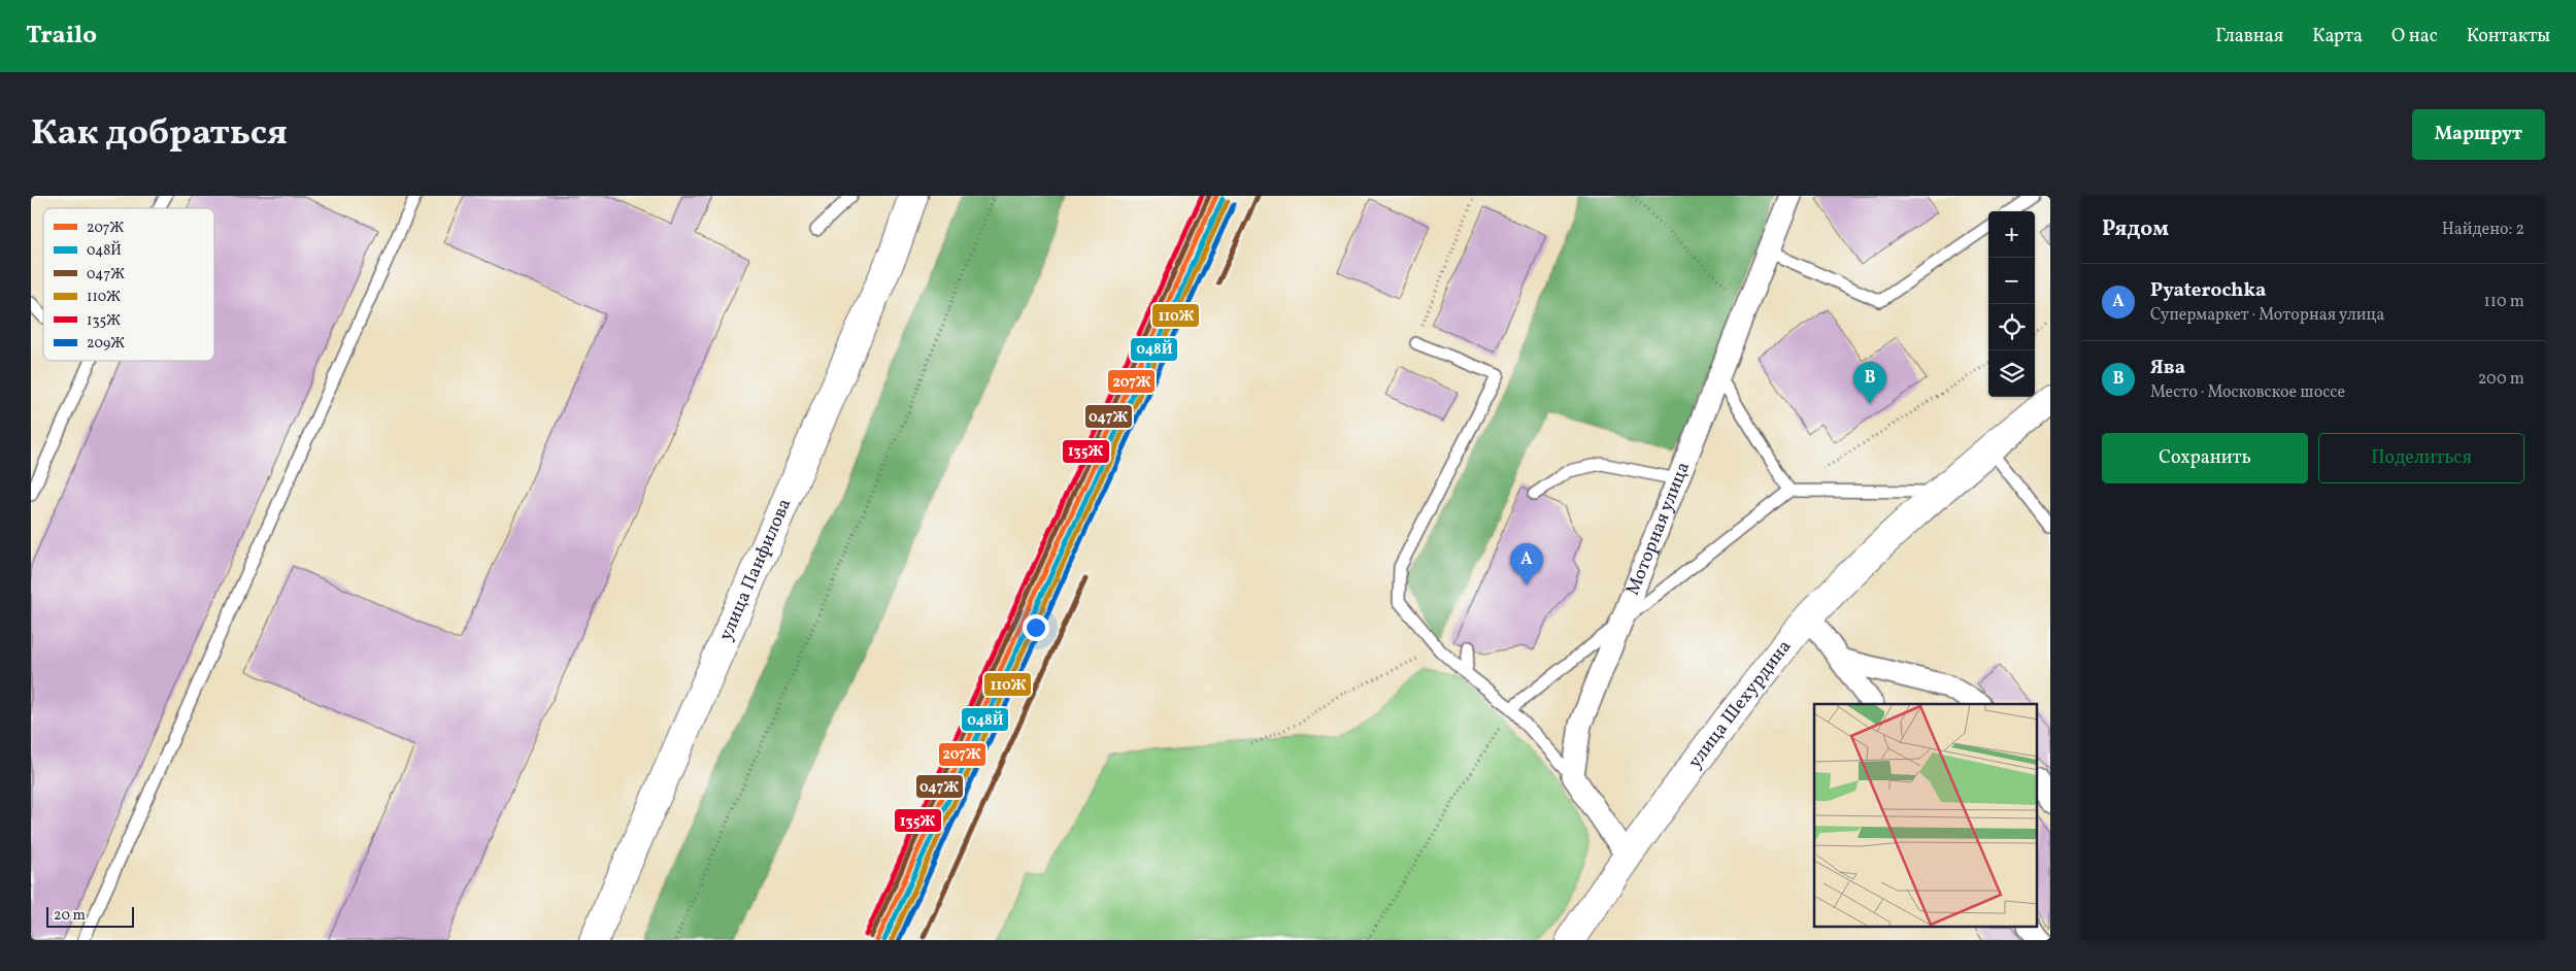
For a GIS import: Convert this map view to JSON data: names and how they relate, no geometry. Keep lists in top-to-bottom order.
{
  "streets": {
    "main road": ["улица Панфилова", "улица Шехурдина"],
    "street": ["Моторная улица"]
  },
  "lines": [
    "transit line 207Ж",
    "transit line 047Ж",
    "transit line 135Ж",
    "transit line 048Й",
    "transit line 110Ж",
    "transit line 209Ж"
  ],
  "legend": [
    "207Ж",
    "048Й",
    "047Ж",
    "110Ж",
    "135Ж",
    "209Ж"
  ],
  "scale_bar": "20 m",
  "page": {
    "header": "Trailo",
    "nav": [
      "Главная",
      "Карта",
      "О нас",
      "Контакты"
    ],
    "title": "Как добраться",
    "buttons": [
      "Маршрут",
      ["Сохранить", "Поделиться"]
    ],
    "heading": ["Рядом", "Найдено: 2"],
    "map_buttons": ["+", "−"],
    "list": [
      {
        "mark": "A",
        "name": "Pyaterochka",
        "note": "Супермаркет · Моторная улица",
        "value": "110 m"
      },
      {
        "mark": "B",
        "name": "Ява",
        "note": "Место · Московское шоссе",
        "value": "200 m"
      }
    ],
    "pins": ["B", "A"],
    "scale": "20 m"
  }
}
